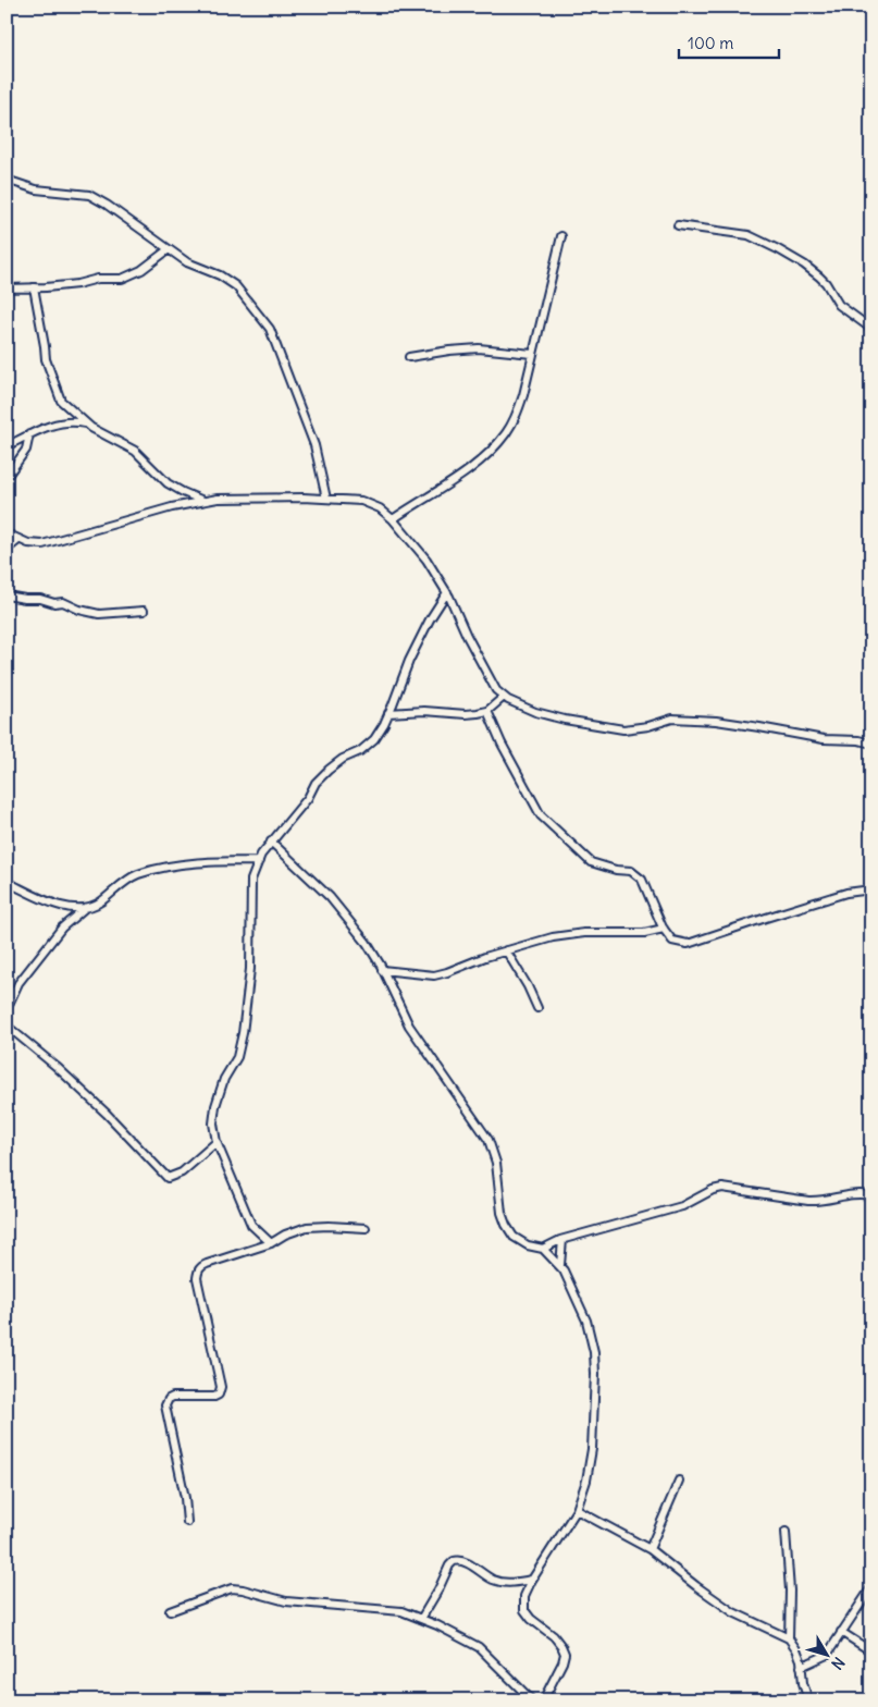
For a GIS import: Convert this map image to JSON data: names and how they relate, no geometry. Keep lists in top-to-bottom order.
{
  "scale_bar": "100 m",
  "north": "bottom right"
}
